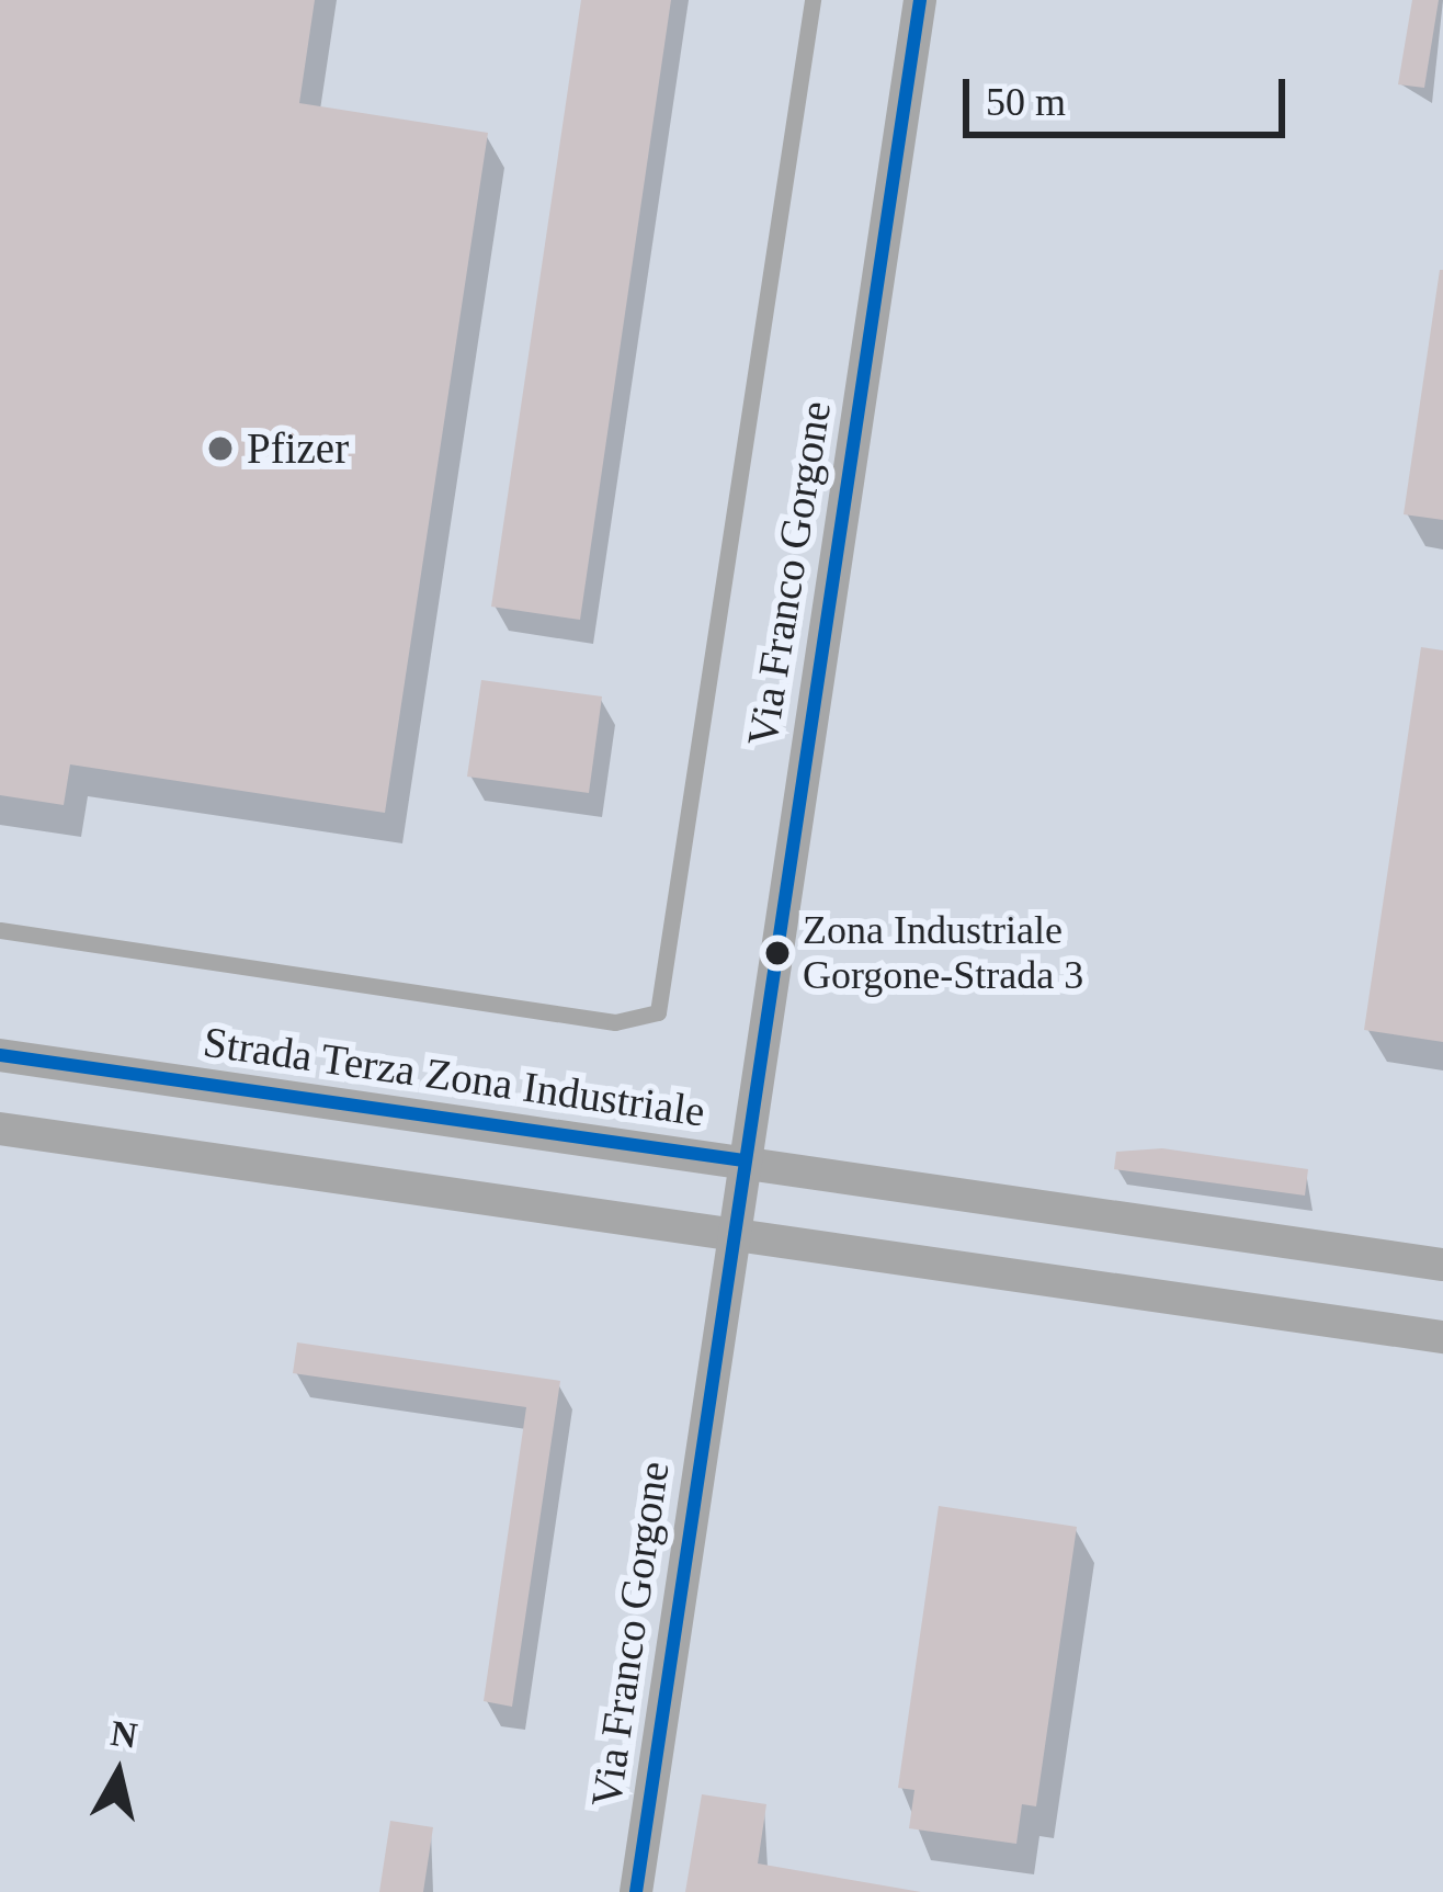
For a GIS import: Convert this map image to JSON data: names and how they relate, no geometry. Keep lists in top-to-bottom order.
{
  "streets": {
    "street": ["Via Franco Gorgone", "Strada Terza Zona Industriale"]
  },
  "crossings": [
    ["Via Franco Gorgone", "Strada Terza Zona Industriale"]
  ],
  "places": ["Pfizer", "Zona Industriale Gorgone-Strada 3"],
  "scale_bar": "50 m",
  "north": "top"
}
